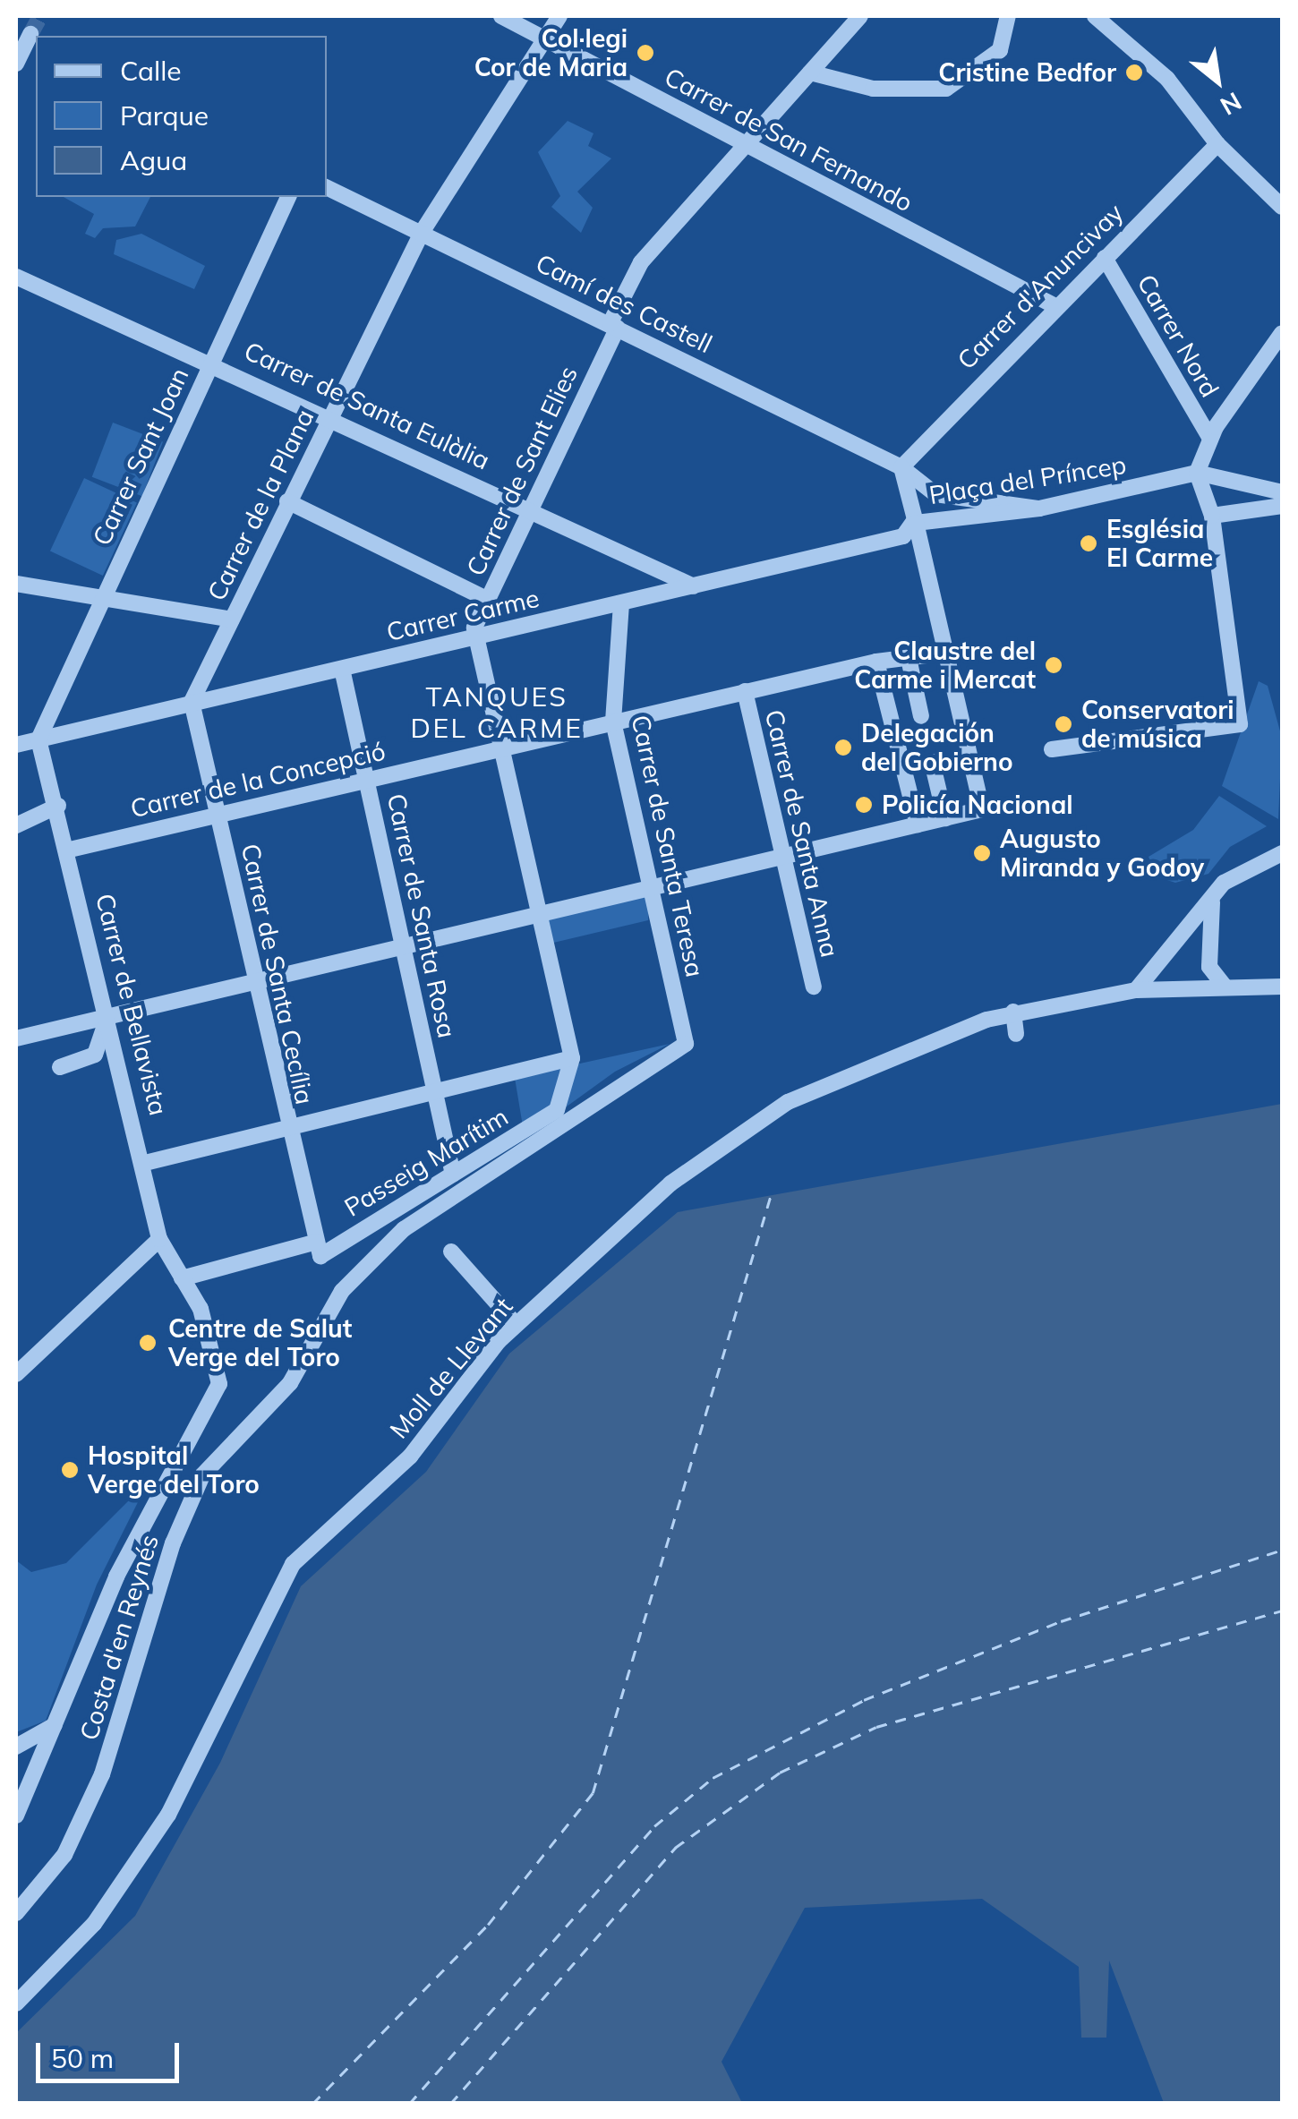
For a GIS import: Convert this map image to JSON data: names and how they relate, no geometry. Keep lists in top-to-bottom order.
{
  "streets": {
    "street": [
      "Carrer de San Fernando",
      "Carrer d'Anuncivay",
      "Camí des Castell",
      "Carrer Nord",
      "Carrer de Santa Eulàlia",
      "Carrer Sant Joan",
      "Carrer de Sant Elies",
      "Plaça del Príncep",
      "Carrer de la Plana",
      "Carrer Carme",
      "Carrer de la Concepció",
      "Carrer de Santa Anna",
      "Carrer de Santa Teresa",
      "Carrer de Santa Rosa",
      "Carrer de Santa Cecília",
      "Carrer de Bellavista",
      "Passeig Marítim",
      "Moll de Llevant",
      "Costa d'en Reynés"
    ]
  },
  "crossings": [
    ["Carrer de San Fernando", "Carrer d'Anuncivay"],
    ["Carrer de San Fernando", "Carrer de Sant Elies"],
    ["Carrer de San Fernando", "Carrer de la Plana"],
    ["Carrer d'Anuncivay", "Camí des Castell"],
    ["Carrer d'Anuncivay", "Carrer Nord"],
    ["Carrer d'Anuncivay", "Plaça del Príncep"],
    ["Camí des Castell", "Carrer de Sant Elies"],
    ["Camí des Castell", "Plaça del Príncep"],
    ["Camí des Castell", "Carrer de la Plana"],
    ["Carrer de Santa Eulàlia", "Carrer Sant Joan"],
    ["Carrer de Santa Eulàlia", "Carrer de Sant Elies"],
    ["Carrer de Santa Eulàlia", "Carrer de la Plana"],
    ["Carrer de Santa Eulàlia", "Carrer Carme"],
    ["Carrer Sant Joan", "Carrer Carme"],
    ["Carrer Sant Joan", "Carrer de Bellavista"],
    ["Carrer de Sant Elies", "Carrer Carme"],
    ["Plaça del Príncep", "Carrer Carme"],
    ["Carrer de la Plana", "Carrer Carme"],
    ["Carrer de la Plana", "Carrer de Santa Cecília"],
    ["Carrer Carme", "Carrer de Santa Teresa"],
    ["Carrer Carme", "Carrer de Santa Rosa"],
    ["Carrer Carme", "Carrer de Santa Cecília"],
    ["Carrer Carme", "Carrer de Bellavista"],
    ["Carrer de la Concepció", "Carrer de Santa Anna"],
    ["Carrer de la Concepció", "Carrer de Santa Teresa"],
    ["Carrer de la Concepció", "Carrer de Santa Rosa"],
    ["Carrer de la Concepció", "Carrer de Santa Cecília"],
    ["Carrer de la Concepció", "Carrer de Bellavista"],
    ["Carrer de Santa Teresa", "Costa d'en Reynés"],
    ["Carrer de Santa Rosa", "Passeig Marítim"],
    ["Carrer de Santa Cecília", "Passeig Marítim"],
    ["Carrer de Bellavista", "Passeig Marítim"]
  ],
  "districts": ["TANQUES DEL CARME"],
  "places": [
    "Col·legi Cor de Maria",
    "Cristine Bedfor",
    "Església El Carme",
    "Claustre del Carme i Mercat",
    "Conservatori de música",
    "Delegación del Gobierno",
    "Policía Nacional",
    "Augusto Miranda y Godoy",
    "Centre de Salut Verge del Toro",
    "Hospital Verge del Toro"
  ],
  "legend": ["Calle", "Parque", "Agua"],
  "scale_bar": "50 m",
  "north": "bottom right"
}
